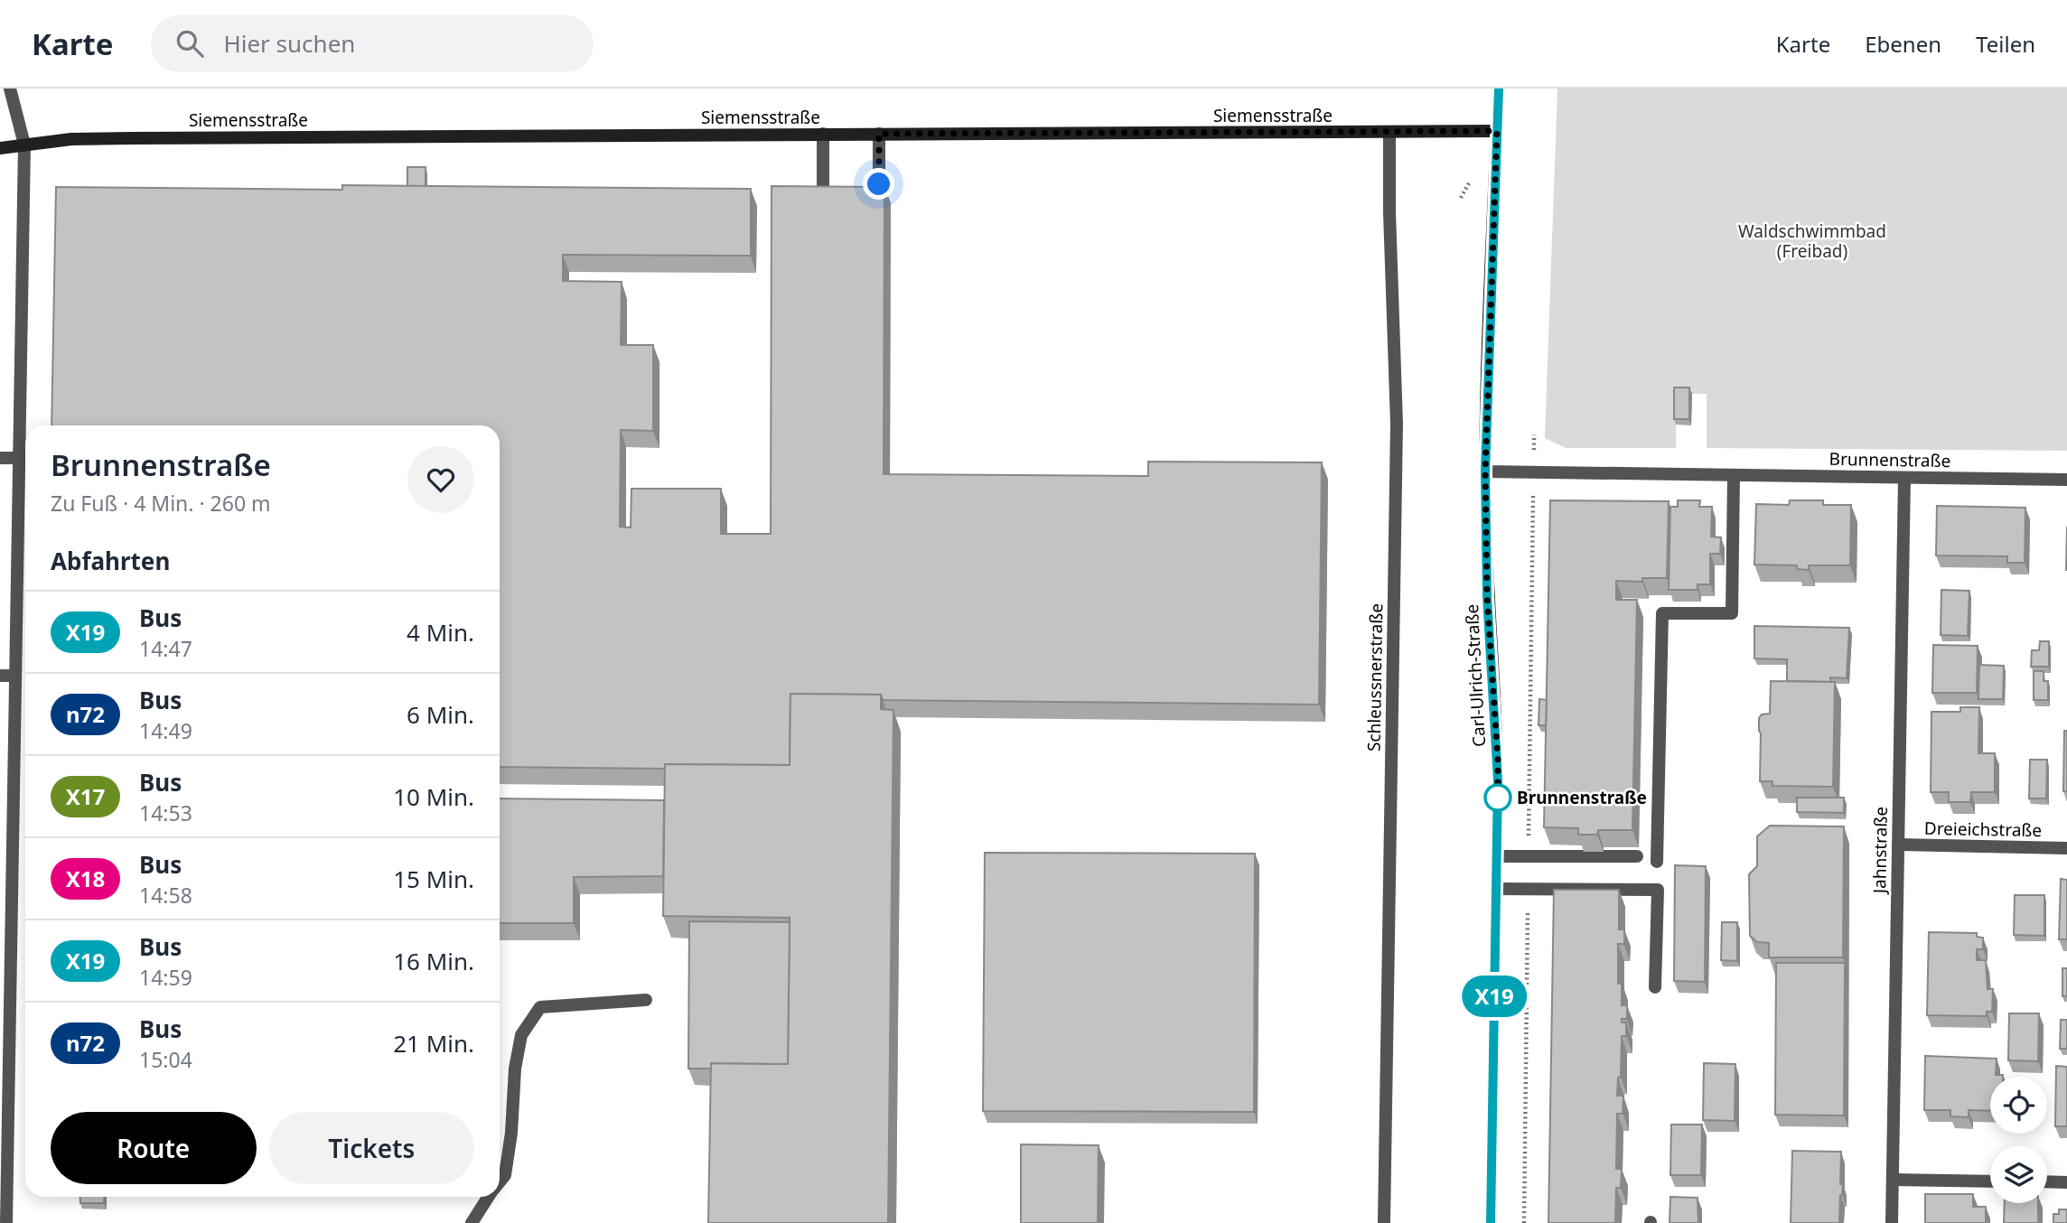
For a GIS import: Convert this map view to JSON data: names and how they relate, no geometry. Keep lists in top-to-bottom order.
{
  "streets": {
    "street": [
      "Siemensstraße",
      "Brunnenstraße",
      "Carl-Ulrich-Straße",
      "Schleussnerstraße",
      "Dreieichstraße",
      "Jahnstraße"
    ]
  },
  "crossings": [
    ["Siemensstraße", "Carl-Ulrich-Straße"],
    ["Siemensstraße", "Schleussnerstraße"],
    ["Brunnenstraße", "Carl-Ulrich-Straße"],
    ["Brunnenstraße", "Jahnstraße"],
    ["Dreieichstraße", "Jahnstraße"]
  ],
  "parks": ["Waldschwimmbad (Freibad)"],
  "places": ["Brunnenstraße"],
  "lines": ["bus line X19"],
  "page": {
    "header": "Karte",
    "search": "Hier suchen",
    "nav": ["Karte", "Ebenen", "Teilen"],
    "on_map": "X19",
    "heading": [
      ["Brunnenstraße", "Zu Fuß · 4 Min. · 260 m"],
      "Abfahrten"
    ],
    "list": [
      {
        "mark": "X19",
        "name": "Bus",
        "note": "14:47",
        "value": "4 Min."
      },
      {
        "mark": "n72",
        "name": "Bus",
        "note": "14:49",
        "value": "6 Min."
      },
      {
        "mark": "X17",
        "name": "Bus",
        "note": "14:53",
        "value": "10 Min."
      },
      {
        "mark": "X18",
        "name": "Bus",
        "note": "14:58",
        "value": "15 Min."
      },
      {
        "mark": "X19",
        "name": "Bus",
        "note": "14:59",
        "value": "16 Min."
      },
      {
        "mark": "n72",
        "name": "Bus",
        "note": "15:04",
        "value": "21 Min."
      }
    ],
    "buttons": ["Route", "Tickets"]
  }
}
